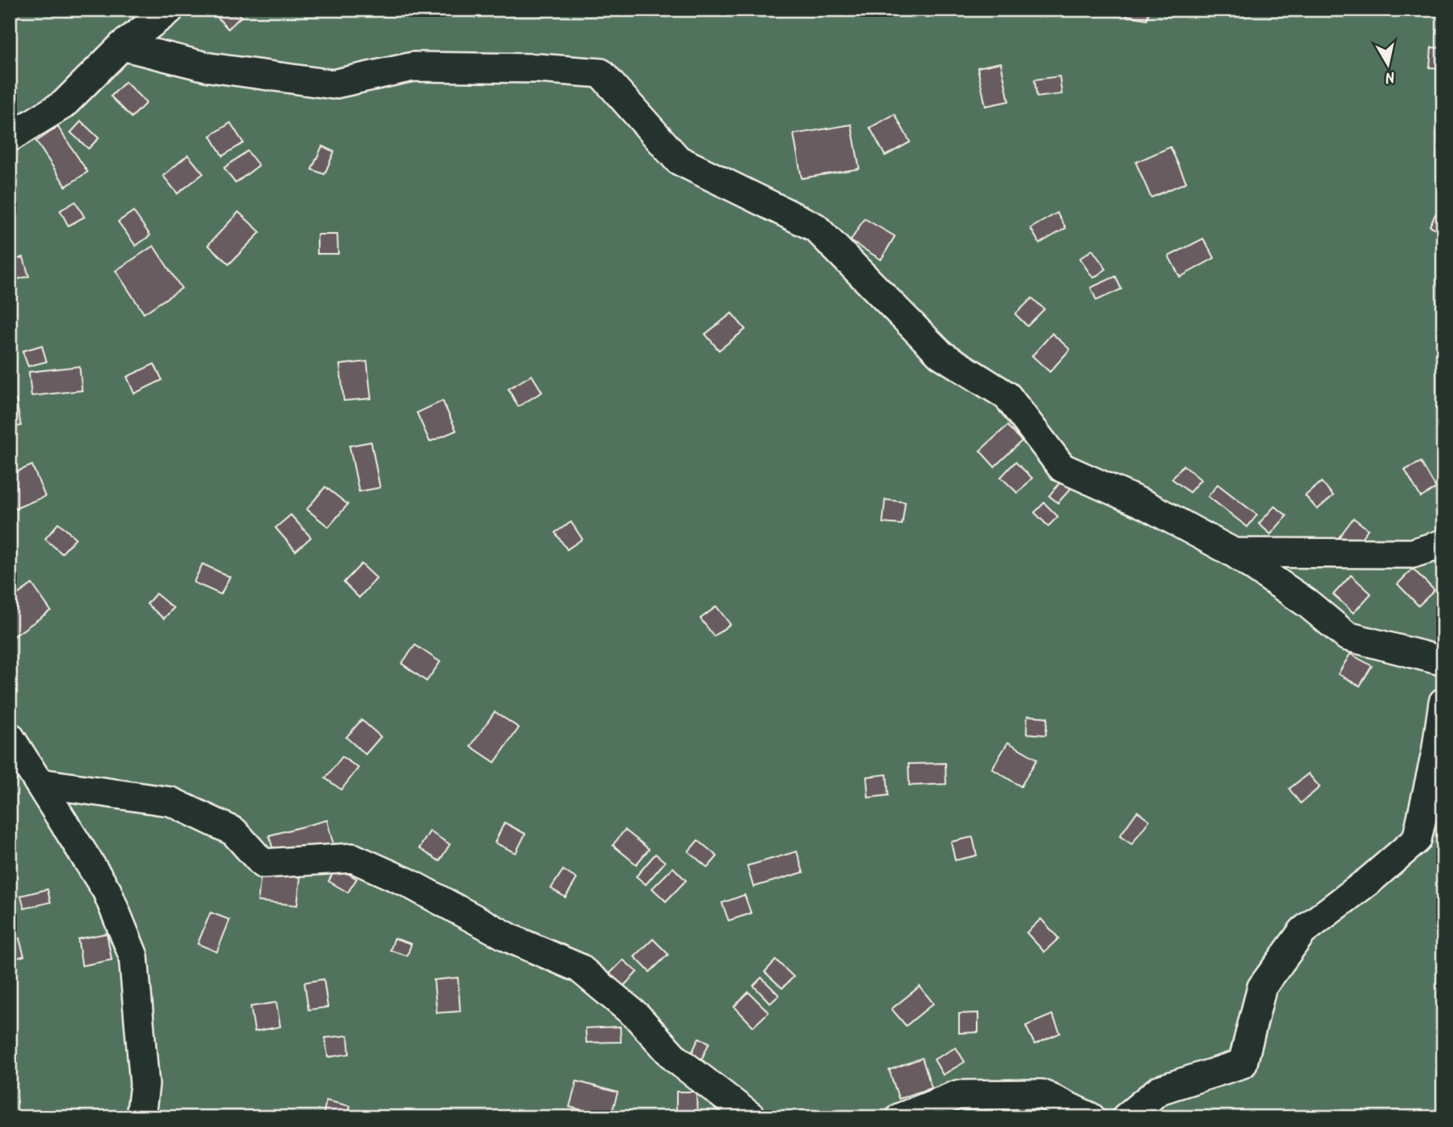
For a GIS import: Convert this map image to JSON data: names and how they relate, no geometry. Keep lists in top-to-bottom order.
{
  "north": "bottom"
}
